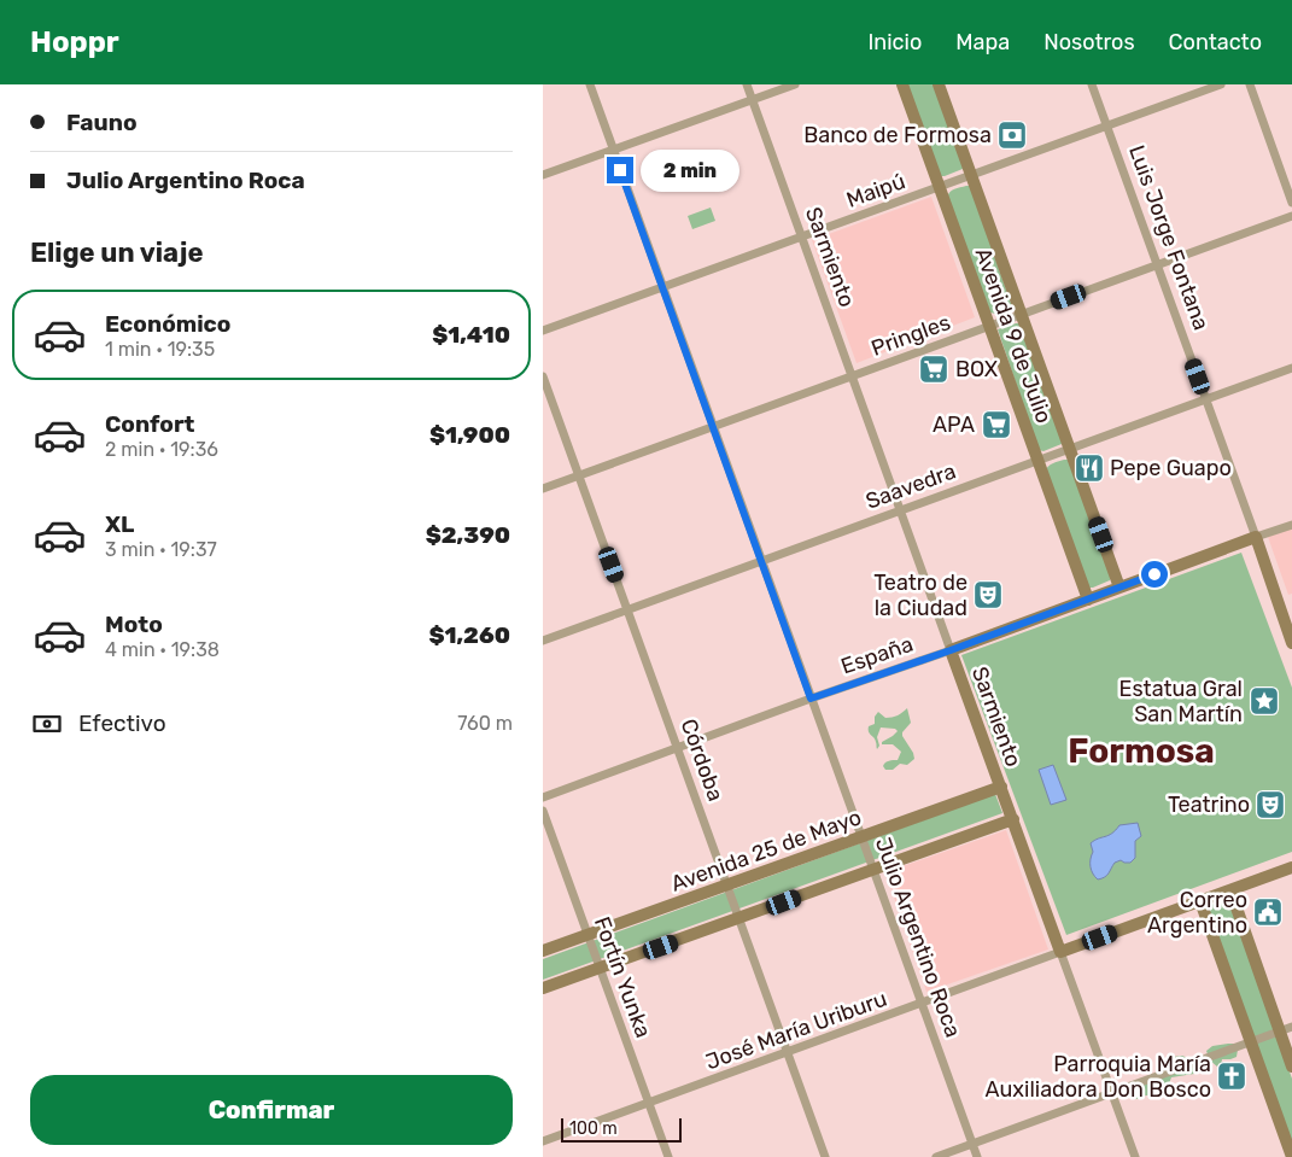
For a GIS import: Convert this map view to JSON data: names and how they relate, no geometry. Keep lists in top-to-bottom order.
{
  "streets": {
    "main road": [
      "Luis Jorge Fontana",
      "Sarmiento",
      "Avenida 9 de Julio",
      "España",
      "Avenida 25 de Mayo"
    ],
    "street": [
      "Maipú",
      "Pringles",
      "Saavedra",
      "Córdoba",
      "Julio Argentino Roca",
      "Fortín Yunka",
      "José María Uriburu"
    ]
  },
  "crossings": [
    ["Maipú", "Luis Jorge Fontana"],
    ["Maipú", "Sarmiento"],
    ["Maipú", "Avenida 9 de Julio"],
    ["Maipú", "Julio Argentino Roca"],
    ["Luis Jorge Fontana", "Pringles"],
    ["Luis Jorge Fontana", "Saavedra"],
    ["Luis Jorge Fontana", "España"],
    ["Sarmiento", "Pringles"],
    ["Sarmiento", "Saavedra"],
    ["Sarmiento", "España"],
    ["Sarmiento", "Avenida 25 de Mayo"],
    ["Sarmiento", "José María Uriburu"],
    ["Pringles", "Avenida 9 de Julio"],
    ["Pringles", "Córdoba"],
    ["Pringles", "Julio Argentino Roca"],
    ["Avenida 9 de Julio", "Saavedra"],
    ["Avenida 9 de Julio", "España"],
    ["Saavedra", "Córdoba"],
    ["Saavedra", "Julio Argentino Roca"],
    ["España", "Córdoba"],
    ["España", "Julio Argentino Roca"],
    ["Córdoba", "Avenida 25 de Mayo"],
    ["Córdoba", "José María Uriburu"],
    ["Avenida 25 de Mayo", "Julio Argentino Roca"],
    ["Avenida 25 de Mayo", "Fortín Yunka"],
    ["Julio Argentino Roca", "José María Uriburu"],
    ["Fortín Yunka", "José María Uriburu"]
  ],
  "districts": ["Formosa"],
  "places": {
    "bank": ["Banco de Formosa"],
    "supermarket": ["BOX", "APA"],
    "restaurant": ["Pepe Guapo"],
    "theatre": ["Teatro de la Ciudad", "Teatrino"],
    "place": ["Estatua Gral San Martín"],
    "public building": ["Correo Argentino"],
    "church": ["Parroquia María Auxiliadora Don Bosco"]
  },
  "scale_bar": "100 m",
  "page": {
    "header": "Hoppr",
    "nav": [
      "Inicio",
      "Mapa",
      "Nosotros",
      "Contacto"
    ],
    "banner": ["Fauno", "Julio Argentino Roca"],
    "bubble": "2 min",
    "heading": "Elige un viaje",
    "list": [
      {
        "name": "Económico",
        "note": "1 min · 19:35",
        "value": "$1,410"
      },
      {
        "name": "Confort",
        "note": "2 min · 19:36",
        "value": "$1,900"
      },
      {
        "name": "XL",
        "note": "3 min · 19:37",
        "value": "$2,390"
      },
      {
        "name": "Moto",
        "note": "4 min · 19:38",
        "value": "$1,260"
      }
    ],
    "pay": ["Efectivo", "760 m"],
    "buttons": "Confirmar",
    "scale": "100 m"
  }
}
